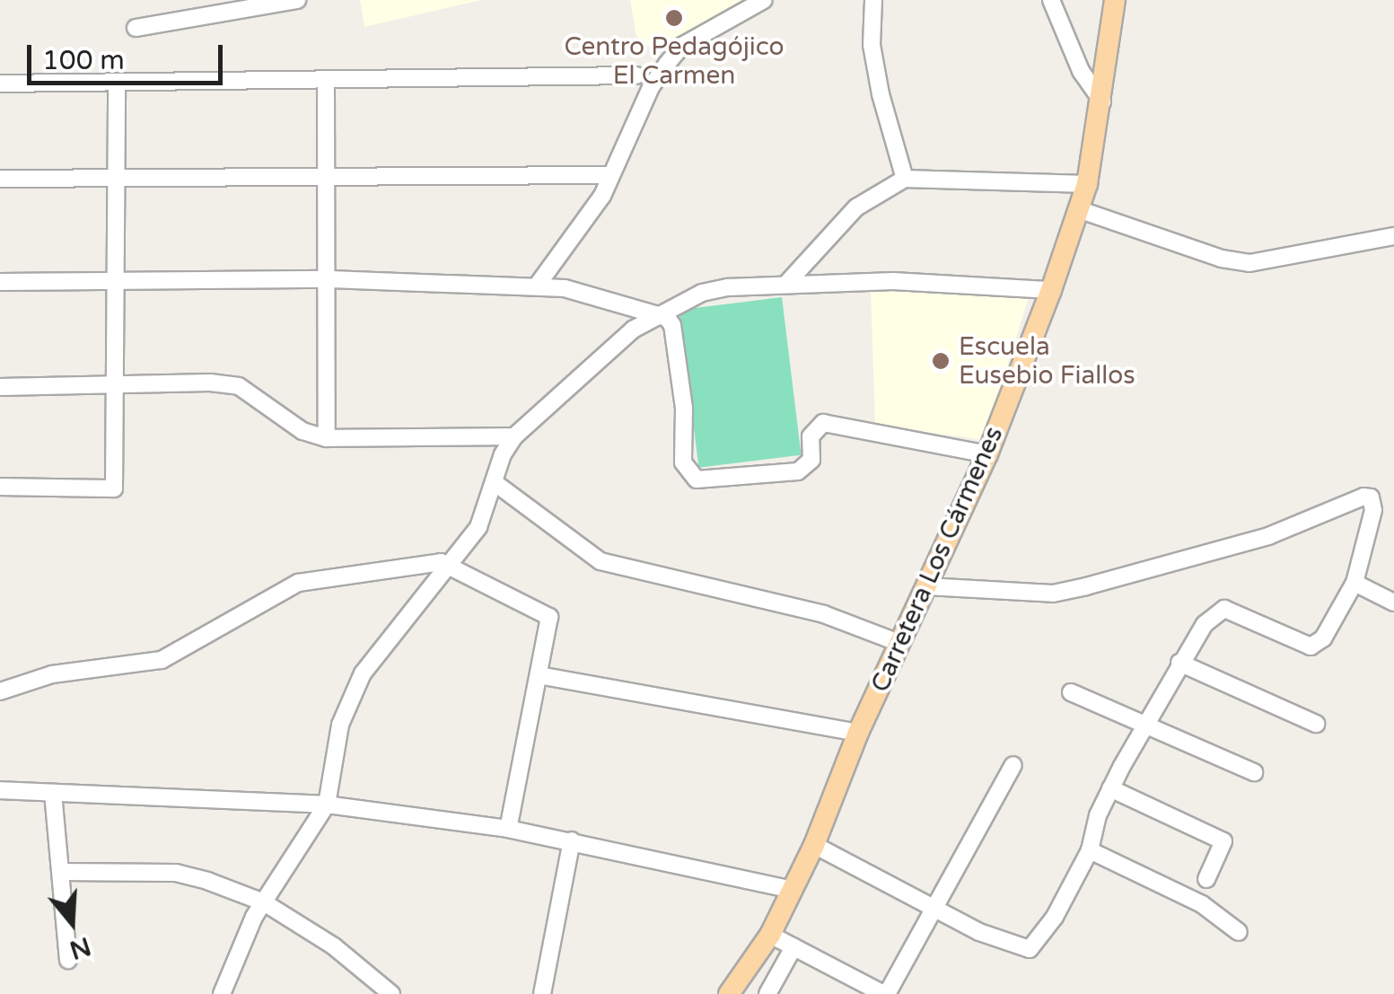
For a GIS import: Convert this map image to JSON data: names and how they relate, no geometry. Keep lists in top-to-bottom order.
{
  "streets": {
    "main road": ["Carretera Los Cármenes"]
  },
  "places": ["Centro Pedagójico El Carmen", "Escuela Eusebio Fiallos"],
  "scale_bar": "100 m",
  "north": "bottom"
}
